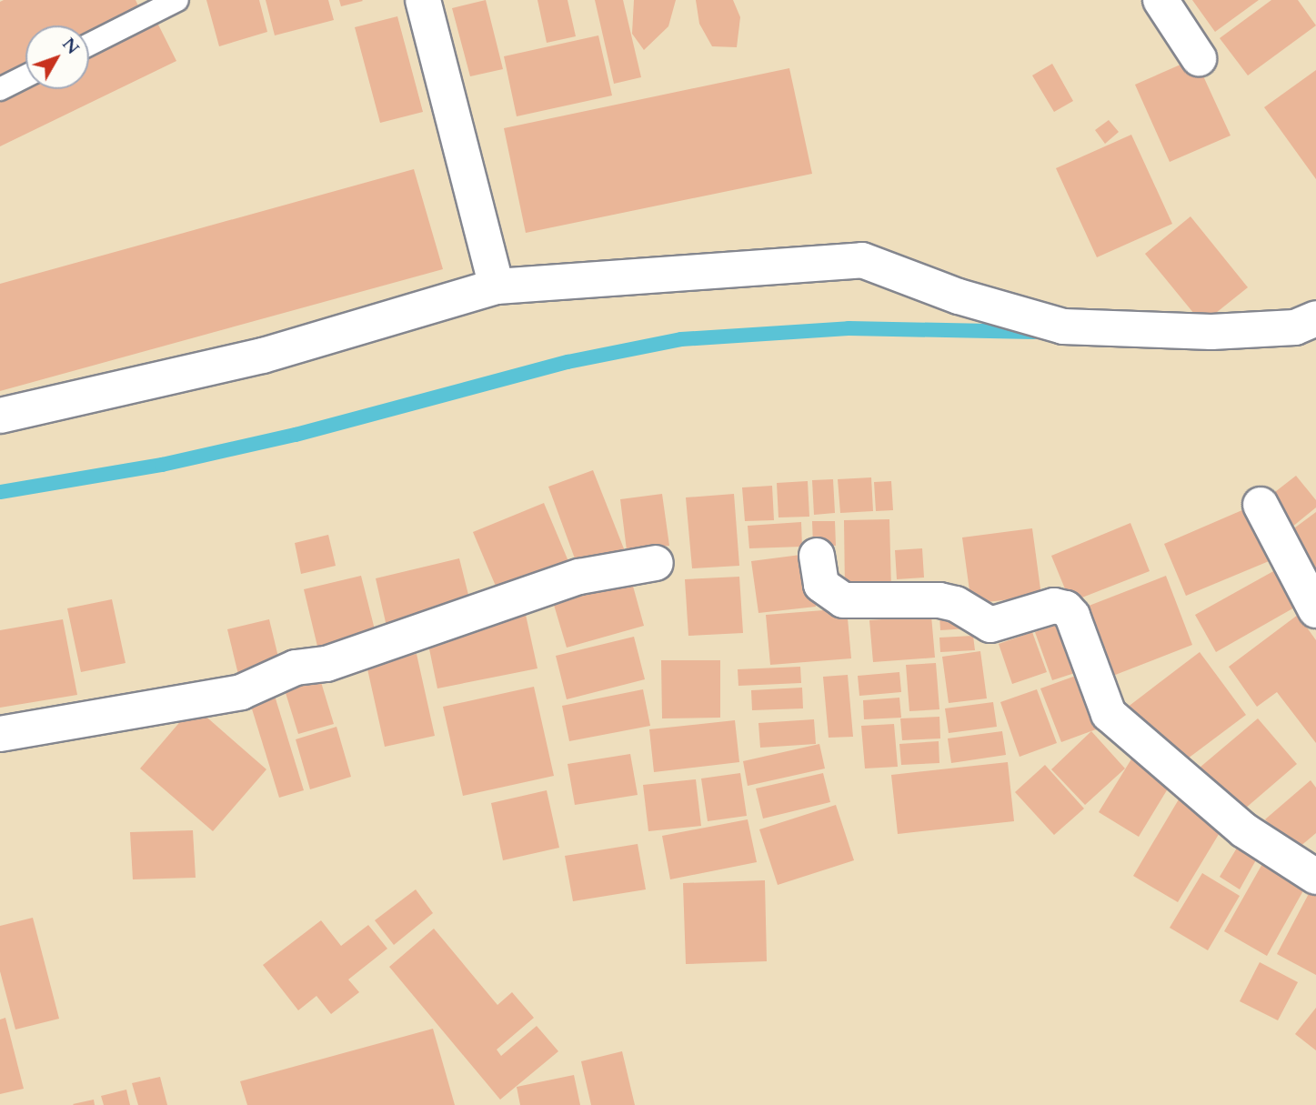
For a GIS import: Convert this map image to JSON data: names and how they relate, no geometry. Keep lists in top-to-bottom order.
{
  "north": "top right"
}
